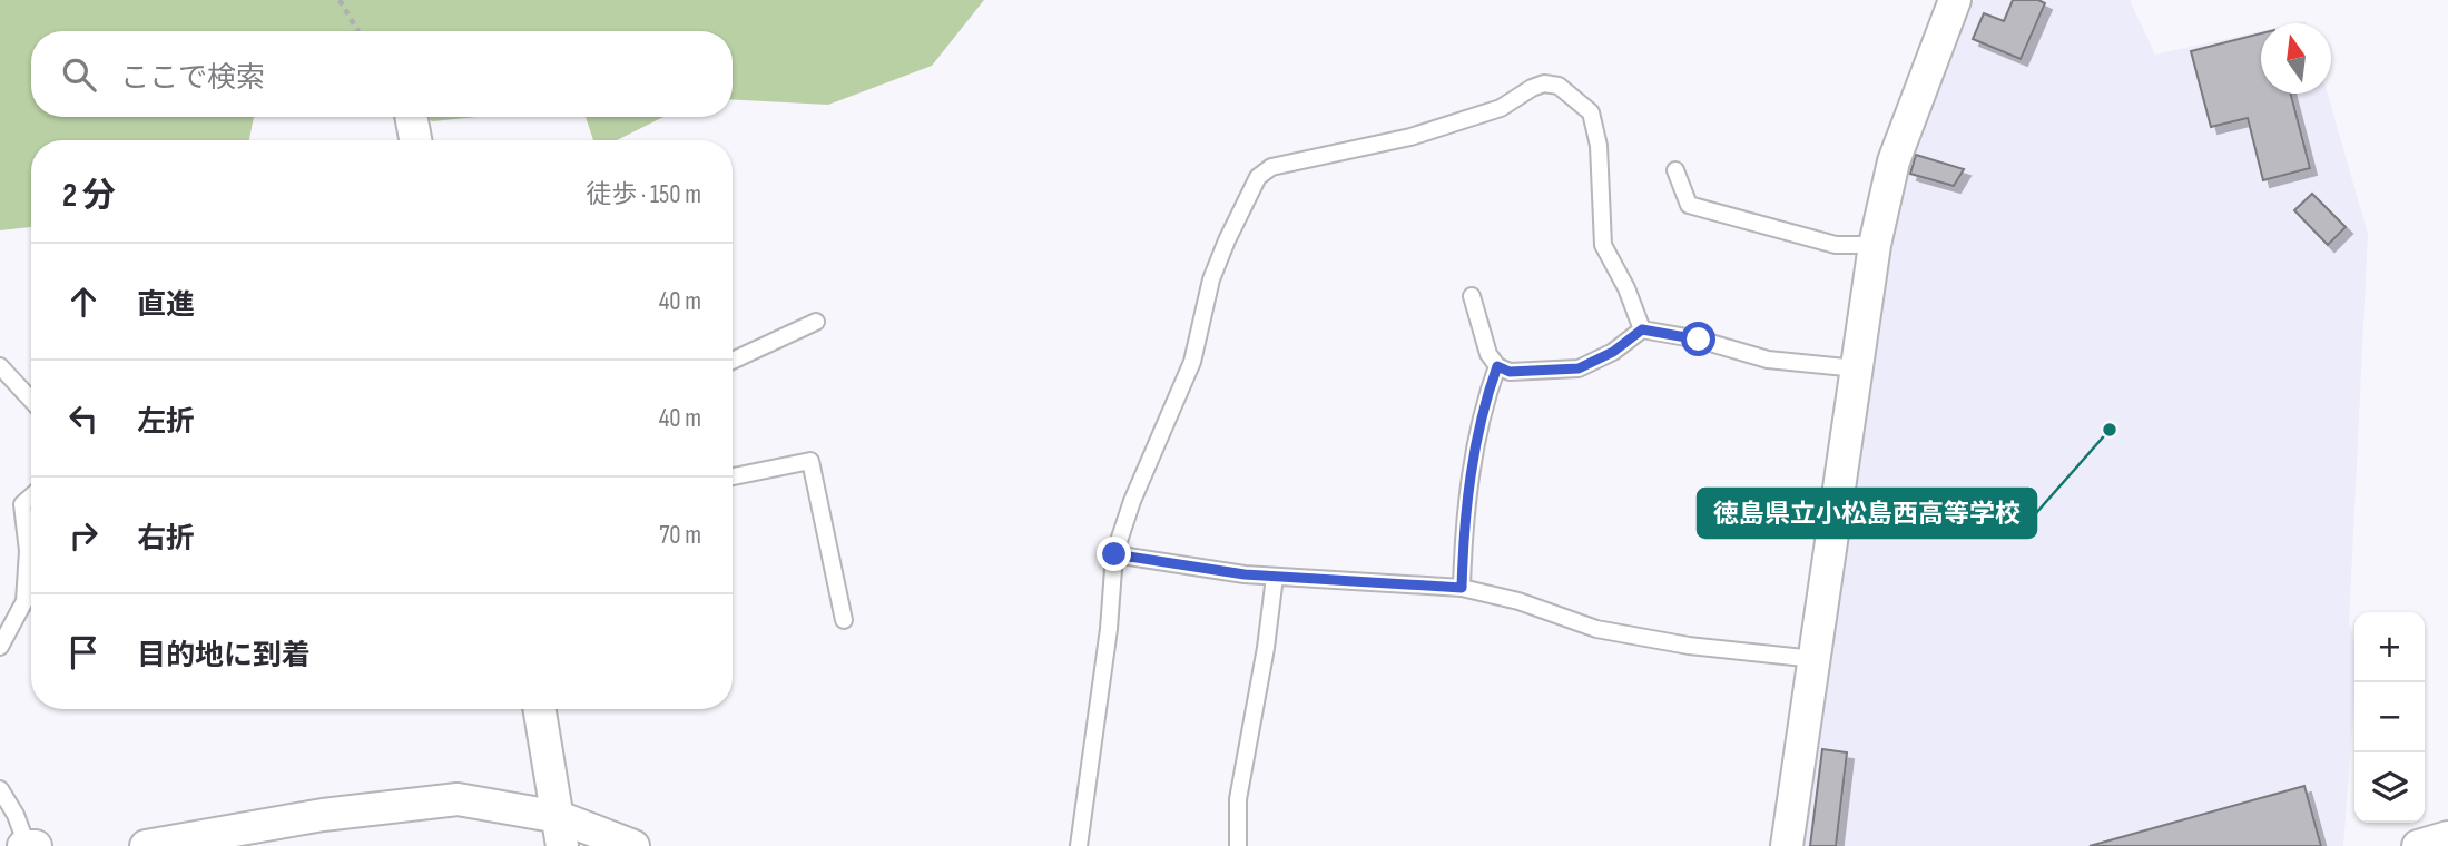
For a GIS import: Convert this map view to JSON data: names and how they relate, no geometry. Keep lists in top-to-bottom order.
{
  "places": ["徳島県立小松島西高等学校"],
  "north": "top",
  "page": {
    "search": "ここで検索",
    "heading": ["2 分", "徒歩 · 150 m"],
    "list": [
      ["直進", "40 m"],
      ["左折", "40 m"],
      ["右折", "70 m"],
      "目的地に到着"
    ],
    "map_buttons": ["+", "−"]
  }
}
